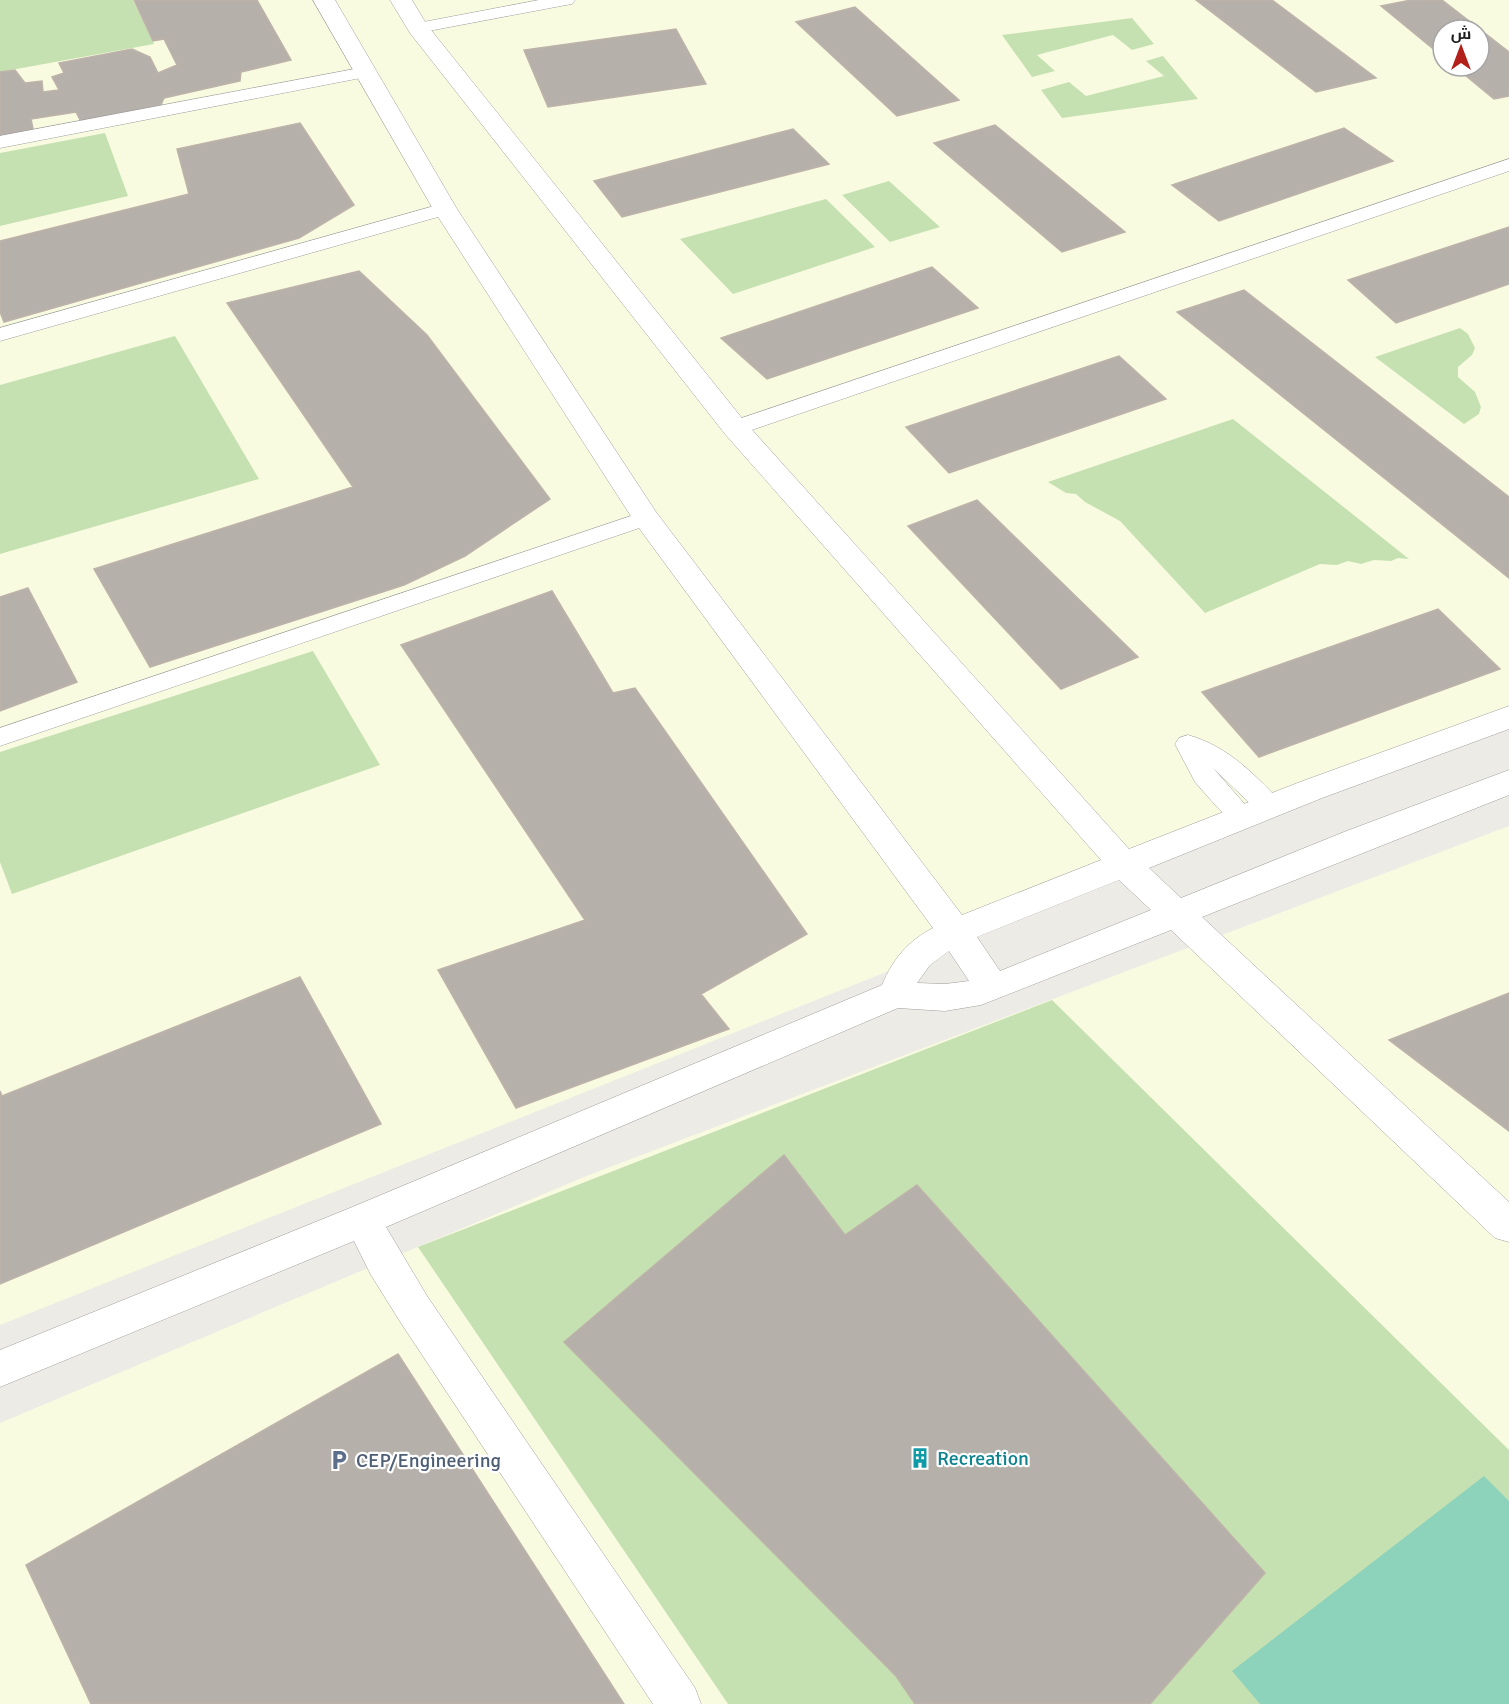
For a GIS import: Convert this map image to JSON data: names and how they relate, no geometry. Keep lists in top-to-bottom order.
{
  "places": {
    "building": ["Recreation"],
    "parking": ["CEP/Engineering"]
  },
  "north": "top"
}
